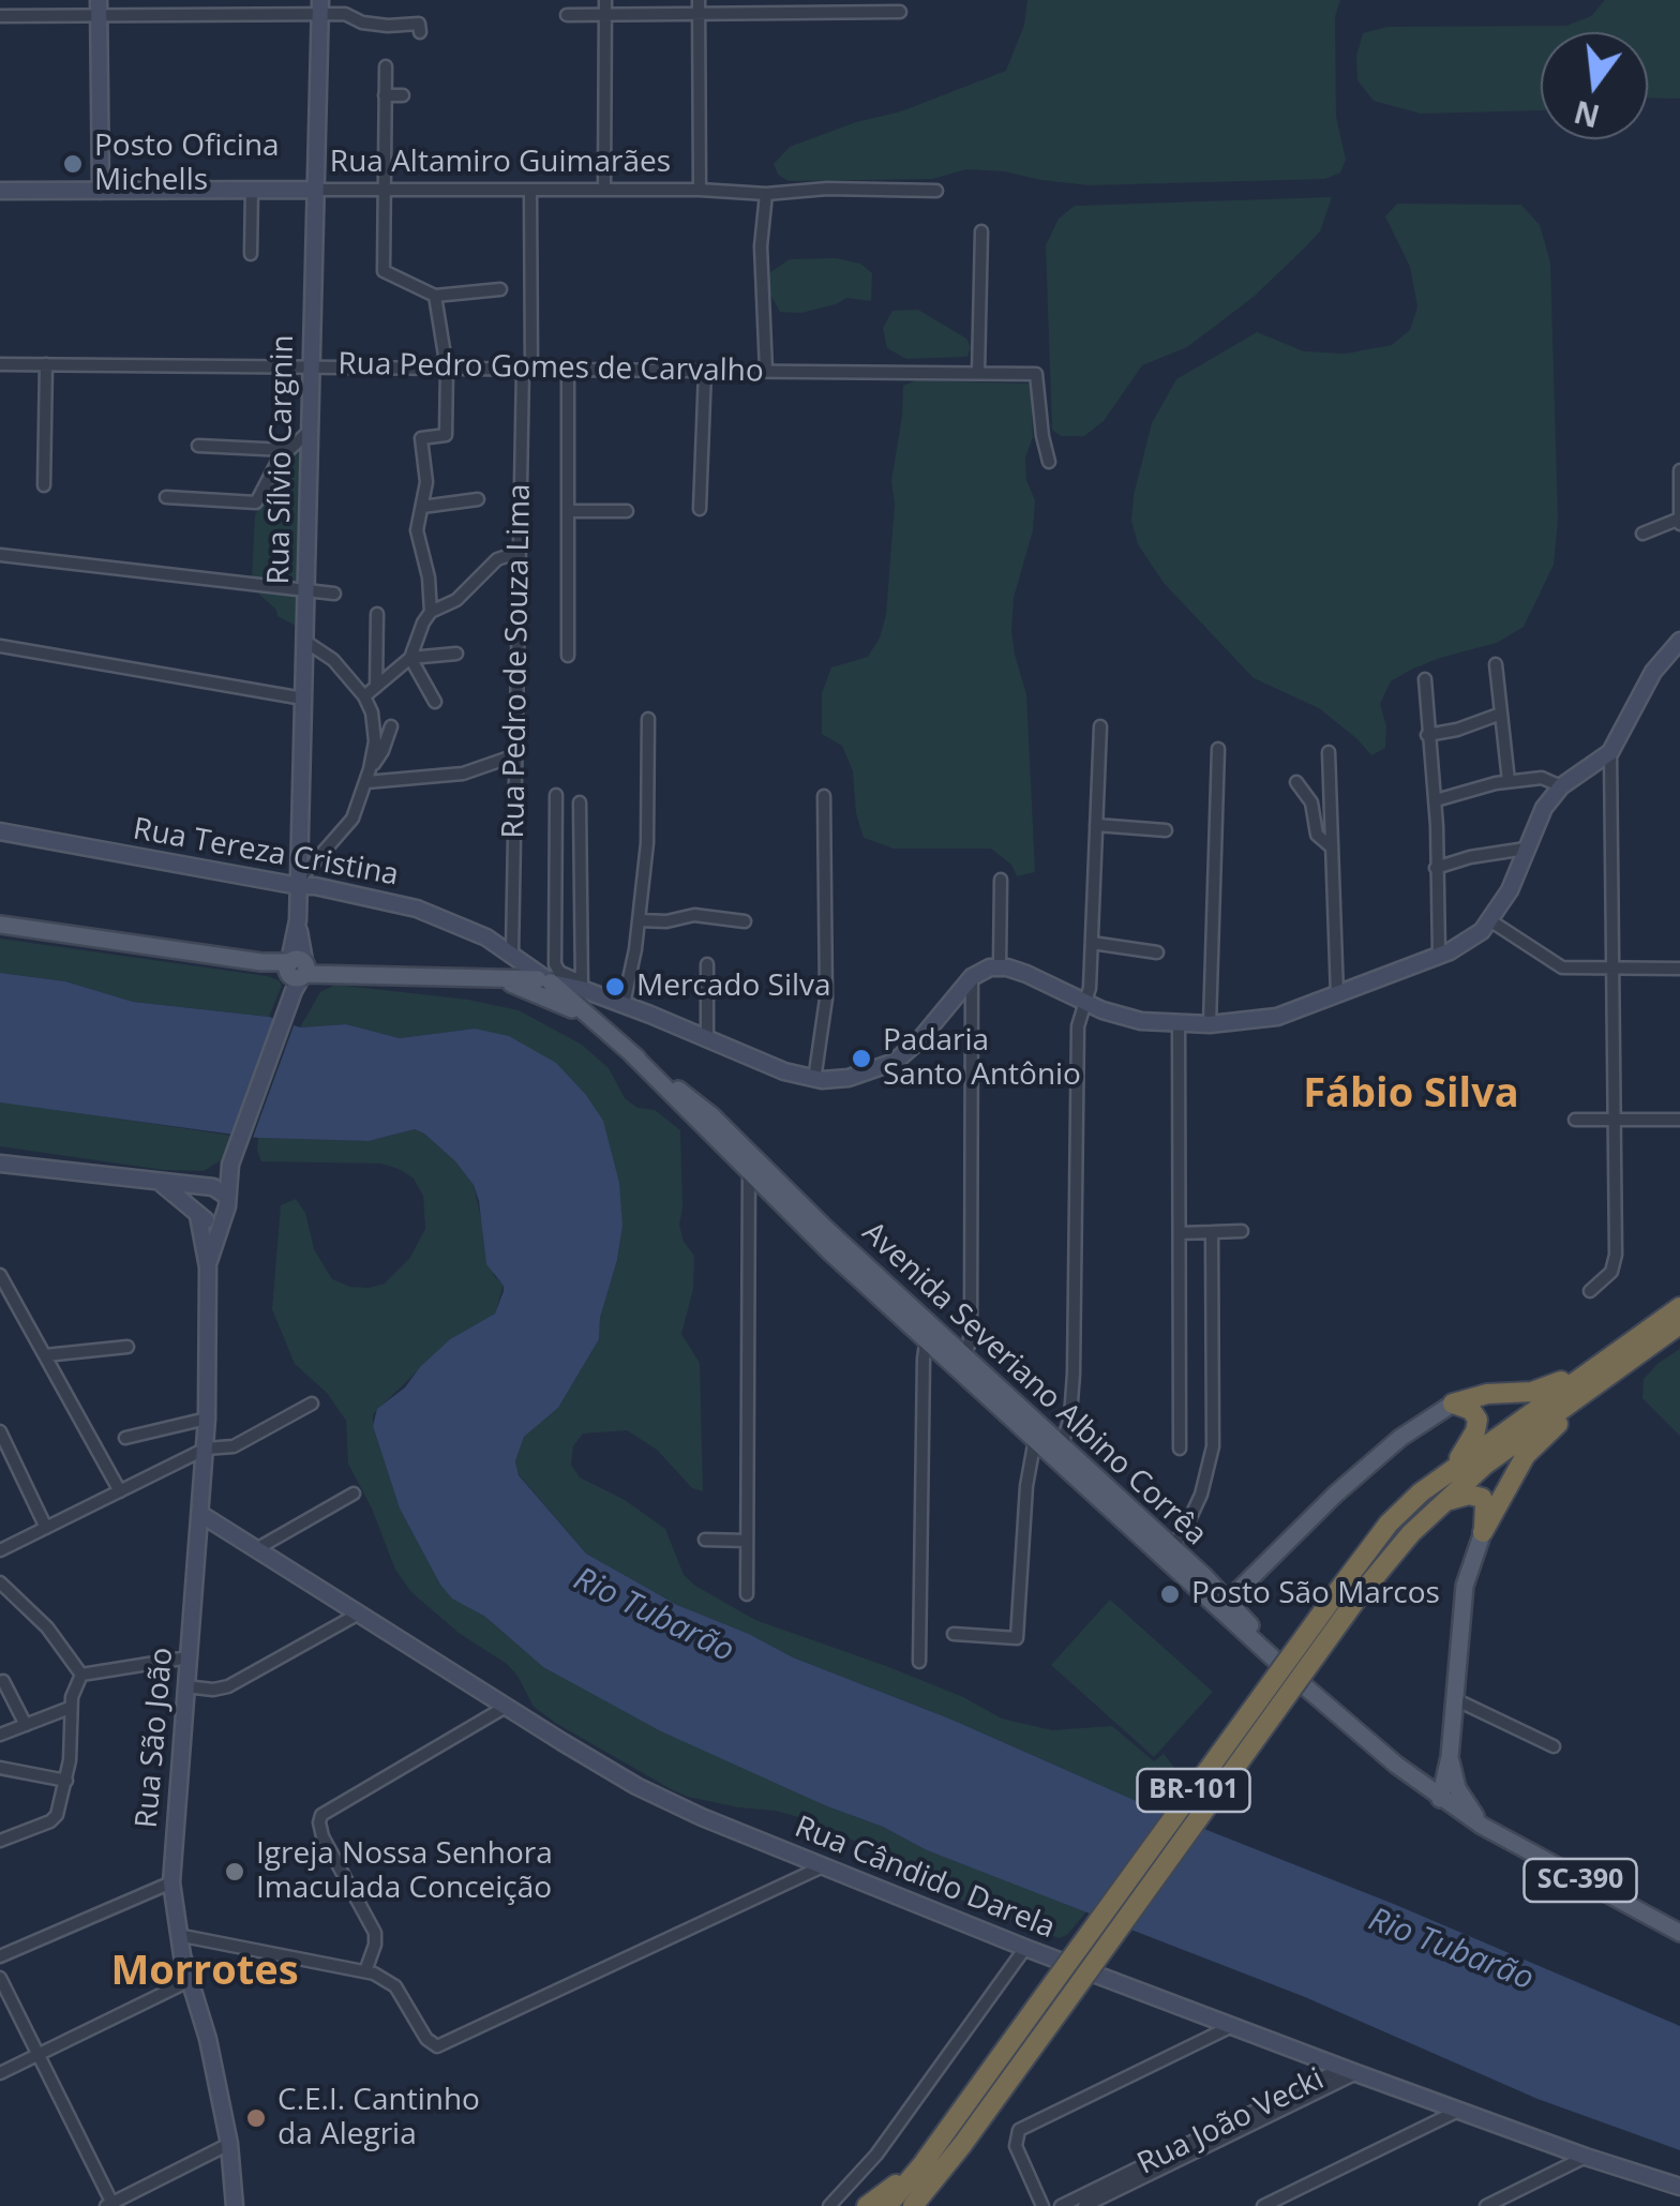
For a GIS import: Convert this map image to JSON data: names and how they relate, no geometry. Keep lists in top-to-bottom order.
{
  "streets": {
    "highway": ["BR-101"],
    "main road": ["Avenida Severiano Albino Corrêa", "SC-390"],
    "street": [
      "Rua Altamiro Guimarães",
      "Rua Pedro Gomes de Carvalho",
      "Rua Sílvio Cargnin",
      "Rua Pedro de Souza Lima",
      "Rua Tereza Cristina",
      "Rua São João",
      "Rua Cândido Darela",
      "Rua João Vecki"
    ]
  },
  "crossings": [
    ["Rua Altamiro Guimarães", "Rua Sílvio Cargnin"],
    ["Rua Altamiro Guimarães", "Rua Pedro de Souza Lima"],
    ["Rua Pedro Gomes de Carvalho", "Rua Sílvio Cargnin"],
    ["Rua Pedro Gomes de Carvalho", "Rua Pedro de Souza Lima"],
    ["Rua Sílvio Cargnin", "Rua Tereza Cristina"],
    ["Rua Pedro de Souza Lima", "Rua Tereza Cristina"],
    ["Rua Tereza Cristina", "Avenida Severiano Albino Corrêa"],
    ["Avenida Severiano Albino Corrêa", "SC-390"],
    ["Rua São João", "Rua Cândido Darela"],
    ["Rua Cândido Darela", "Rua João Vecki"]
  ],
  "districts": ["Fábio Silva", "Morrotes"],
  "water": ["Rio Tubarão"],
  "places": [
    "Posto Oficina Michells",
    "Mercado Silva",
    "Padaria Santo Antônio",
    "Posto São Marcos",
    "Igreja Nossa Senhora Imaculada Conceição",
    "C.E.I. Cantinho da Alegria"
  ],
  "north": "bottom"
}
